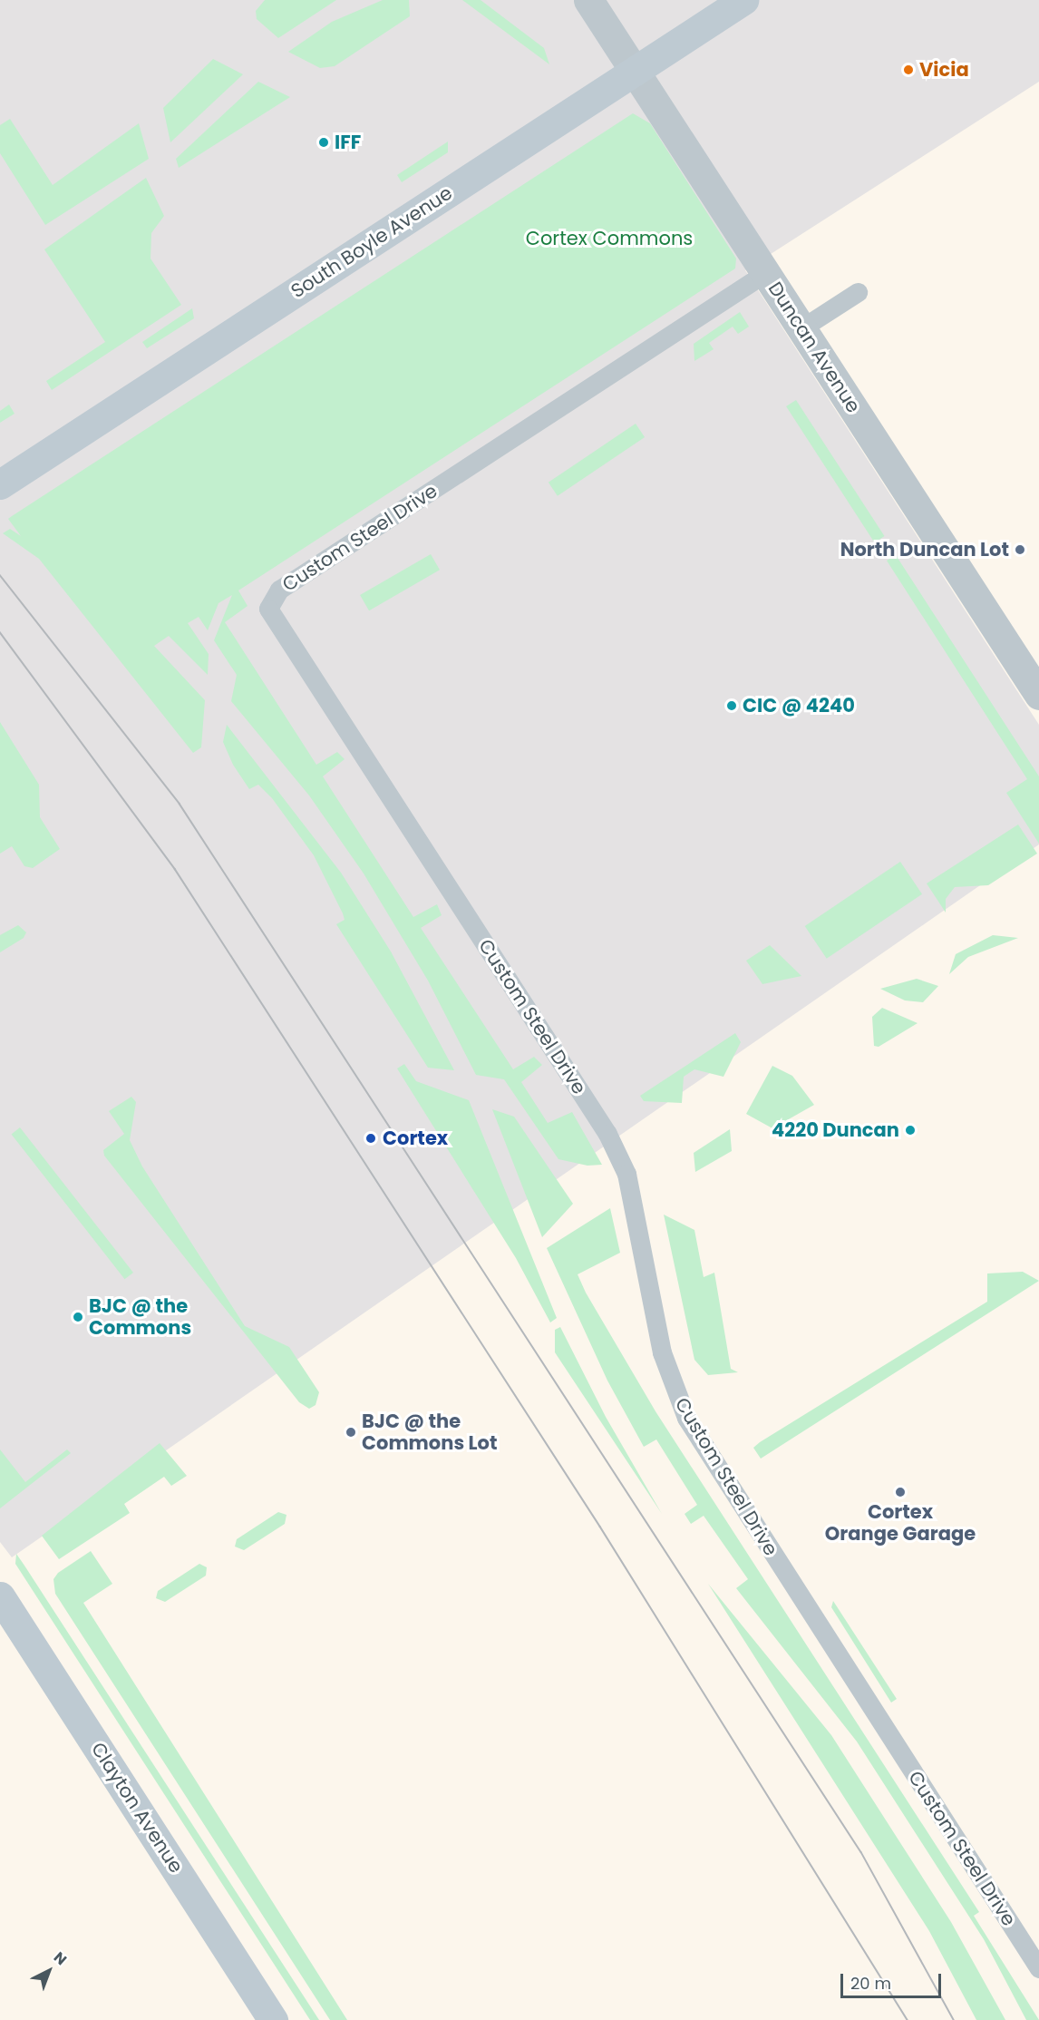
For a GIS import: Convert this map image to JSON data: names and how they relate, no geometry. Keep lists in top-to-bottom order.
{
  "streets": {
    "street": ["South Boyle Avenue", "Duncan Avenue", "Clayton Avenue"],
    "lane": ["Custom Steel Drive"]
  },
  "crossings": [
    ["South Boyle Avenue", "Duncan Avenue"],
    ["Duncan Avenue", "Custom Steel Drive"]
  ],
  "parks": ["Cortex Commons"],
  "places": [
    "Vicia",
    "IFF",
    "North Duncan Lot",
    "CIC @ 4240",
    "4220 Duncan",
    "Cortex",
    "BJC @ the Commons",
    "BJC @ the Commons Lot",
    "Cortex Orange Garage"
  ],
  "scale_bar": "20 m",
  "north": "top right"
}
